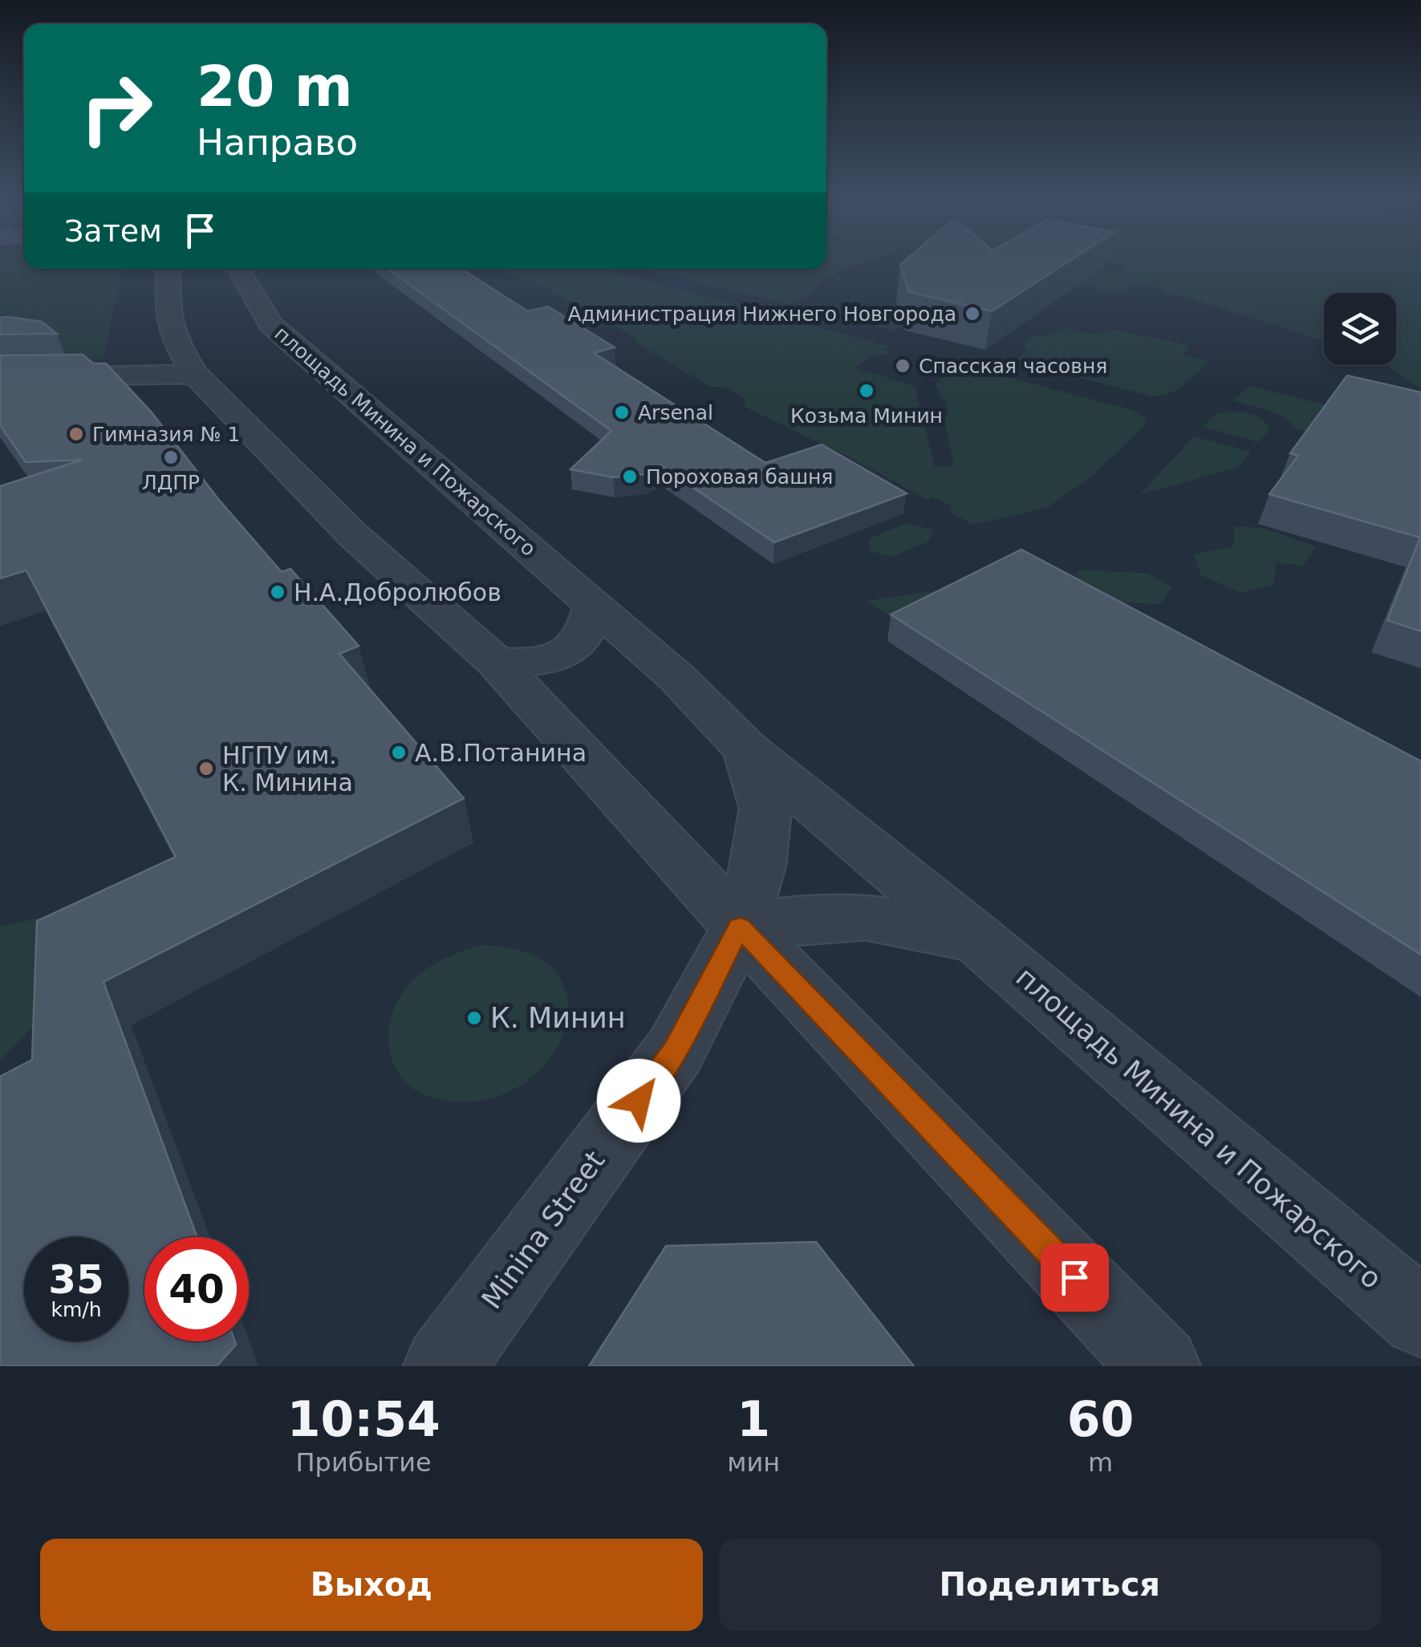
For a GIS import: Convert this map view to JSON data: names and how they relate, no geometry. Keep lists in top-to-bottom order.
{
  "streets": {
    "street": ["площадь Минина и Пожарского", "Minina Street"]
  },
  "crossings": [
    ["площадь Минина и Пожарского", "Minina Street"]
  ],
  "places": [
    "Администрация Нижнего Новгорода",
    "Спасская часовня",
    "Козьма Минин",
    "Arsenal",
    "Гимназия № 1",
    "ЛДПР",
    "Пороховая башня",
    "Н.А.Добролюбов",
    "А.В.Потанина",
    "НГПУ им. К. Минина",
    "К. Минин"
  ],
  "page": {
    "turn": ["20 m", "Направо"],
    "then": "Затем",
    "speed": "35 km/h",
    "limit": "40",
    "eta": [
      "10:54",
      "Прибытие",
      "1",
      "мин",
      "60",
      "m"
    ],
    "buttons": ["Выход", "Поделиться"]
  }
}
